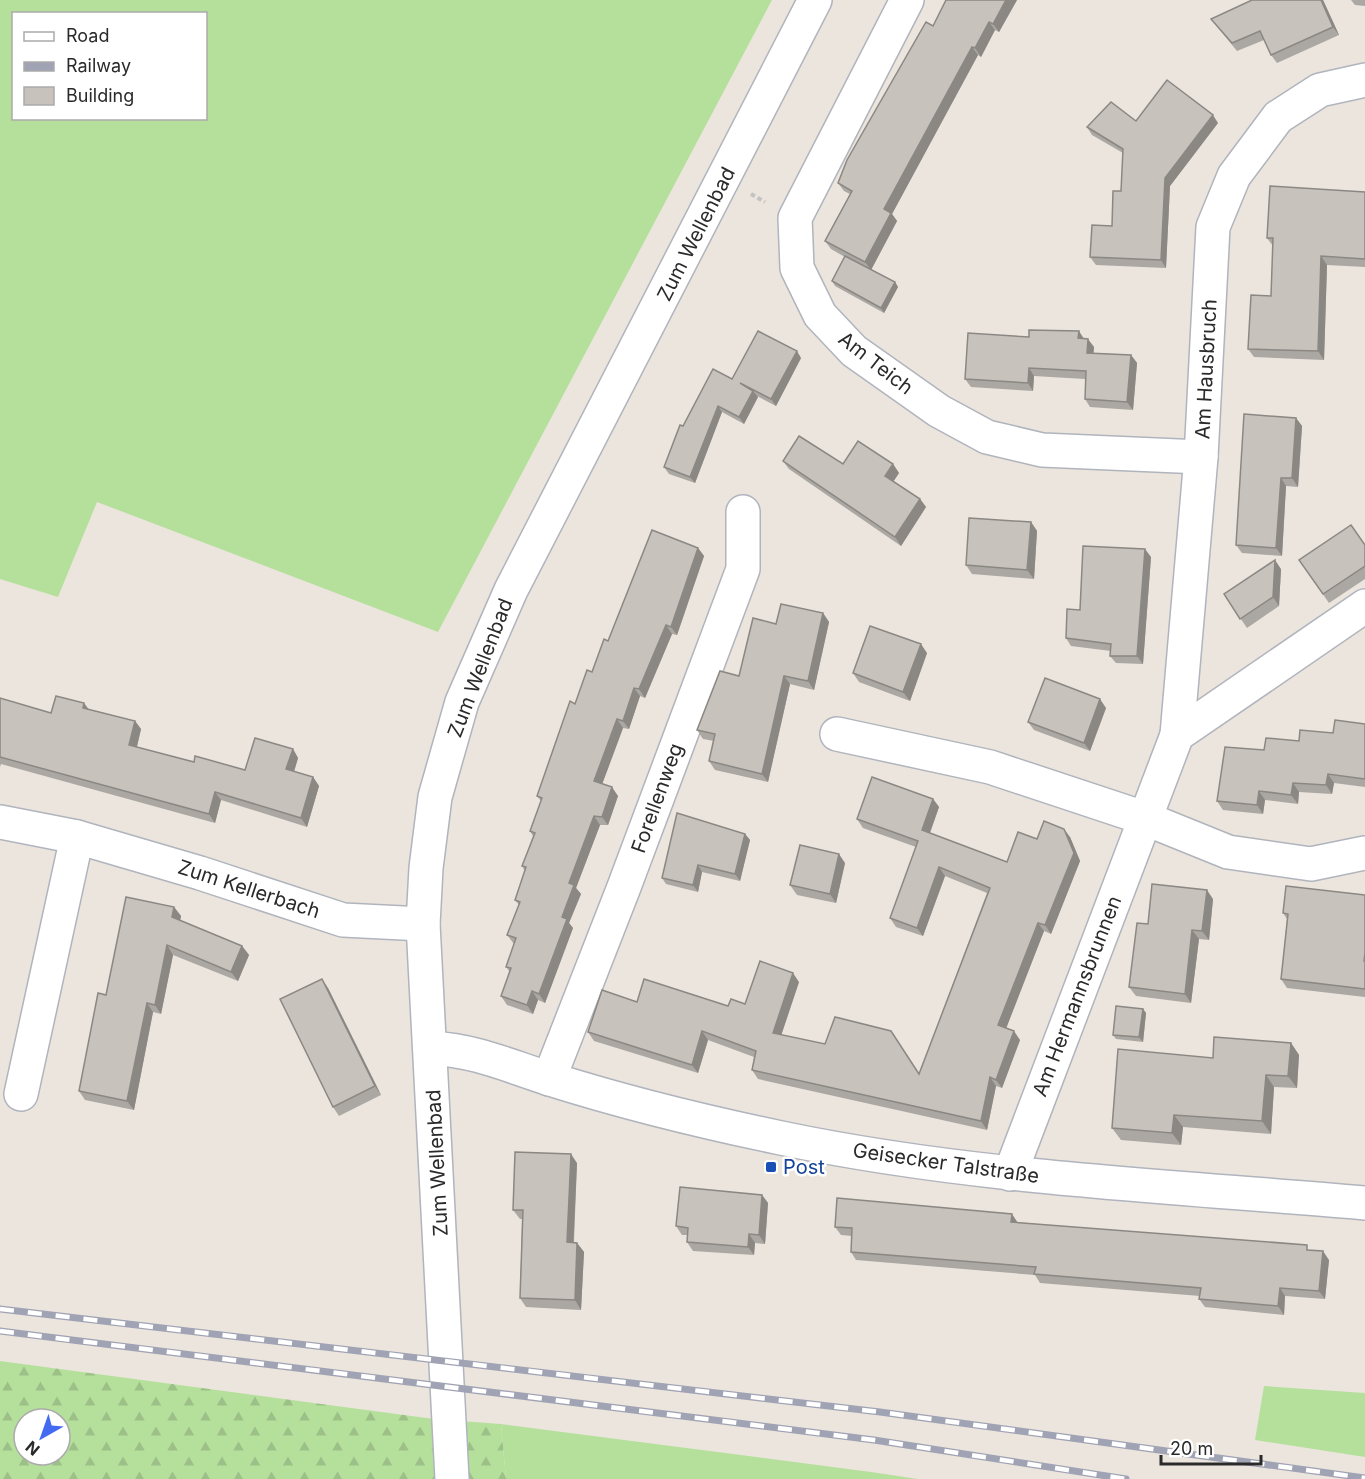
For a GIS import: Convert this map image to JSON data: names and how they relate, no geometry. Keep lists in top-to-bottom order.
{
  "streets": {
    "street": [
      "Zum Wellenbad",
      "Am Teich",
      "Am Hausbruch",
      "Forellenweg",
      "Zum Kellerbach",
      "Am Hermannsbrunnen",
      "Geisecker Talstraße"
    ]
  },
  "crossings": [
    ["Zum Wellenbad", "Zum Kellerbach"],
    ["Zum Wellenbad", "Geisecker Talstraße"],
    ["Am Teich", "Am Hausbruch"],
    ["Am Hausbruch", "Am Hermannsbrunnen"],
    ["Forellenweg", "Geisecker Talstraße"],
    ["Am Hermannsbrunnen", "Geisecker Talstraße"]
  ],
  "places": {
    "transit": ["Post"]
  },
  "legend": ["Road", "Railway", "Building"],
  "scale_bar": "20 m",
  "north": "bottom left"
}
